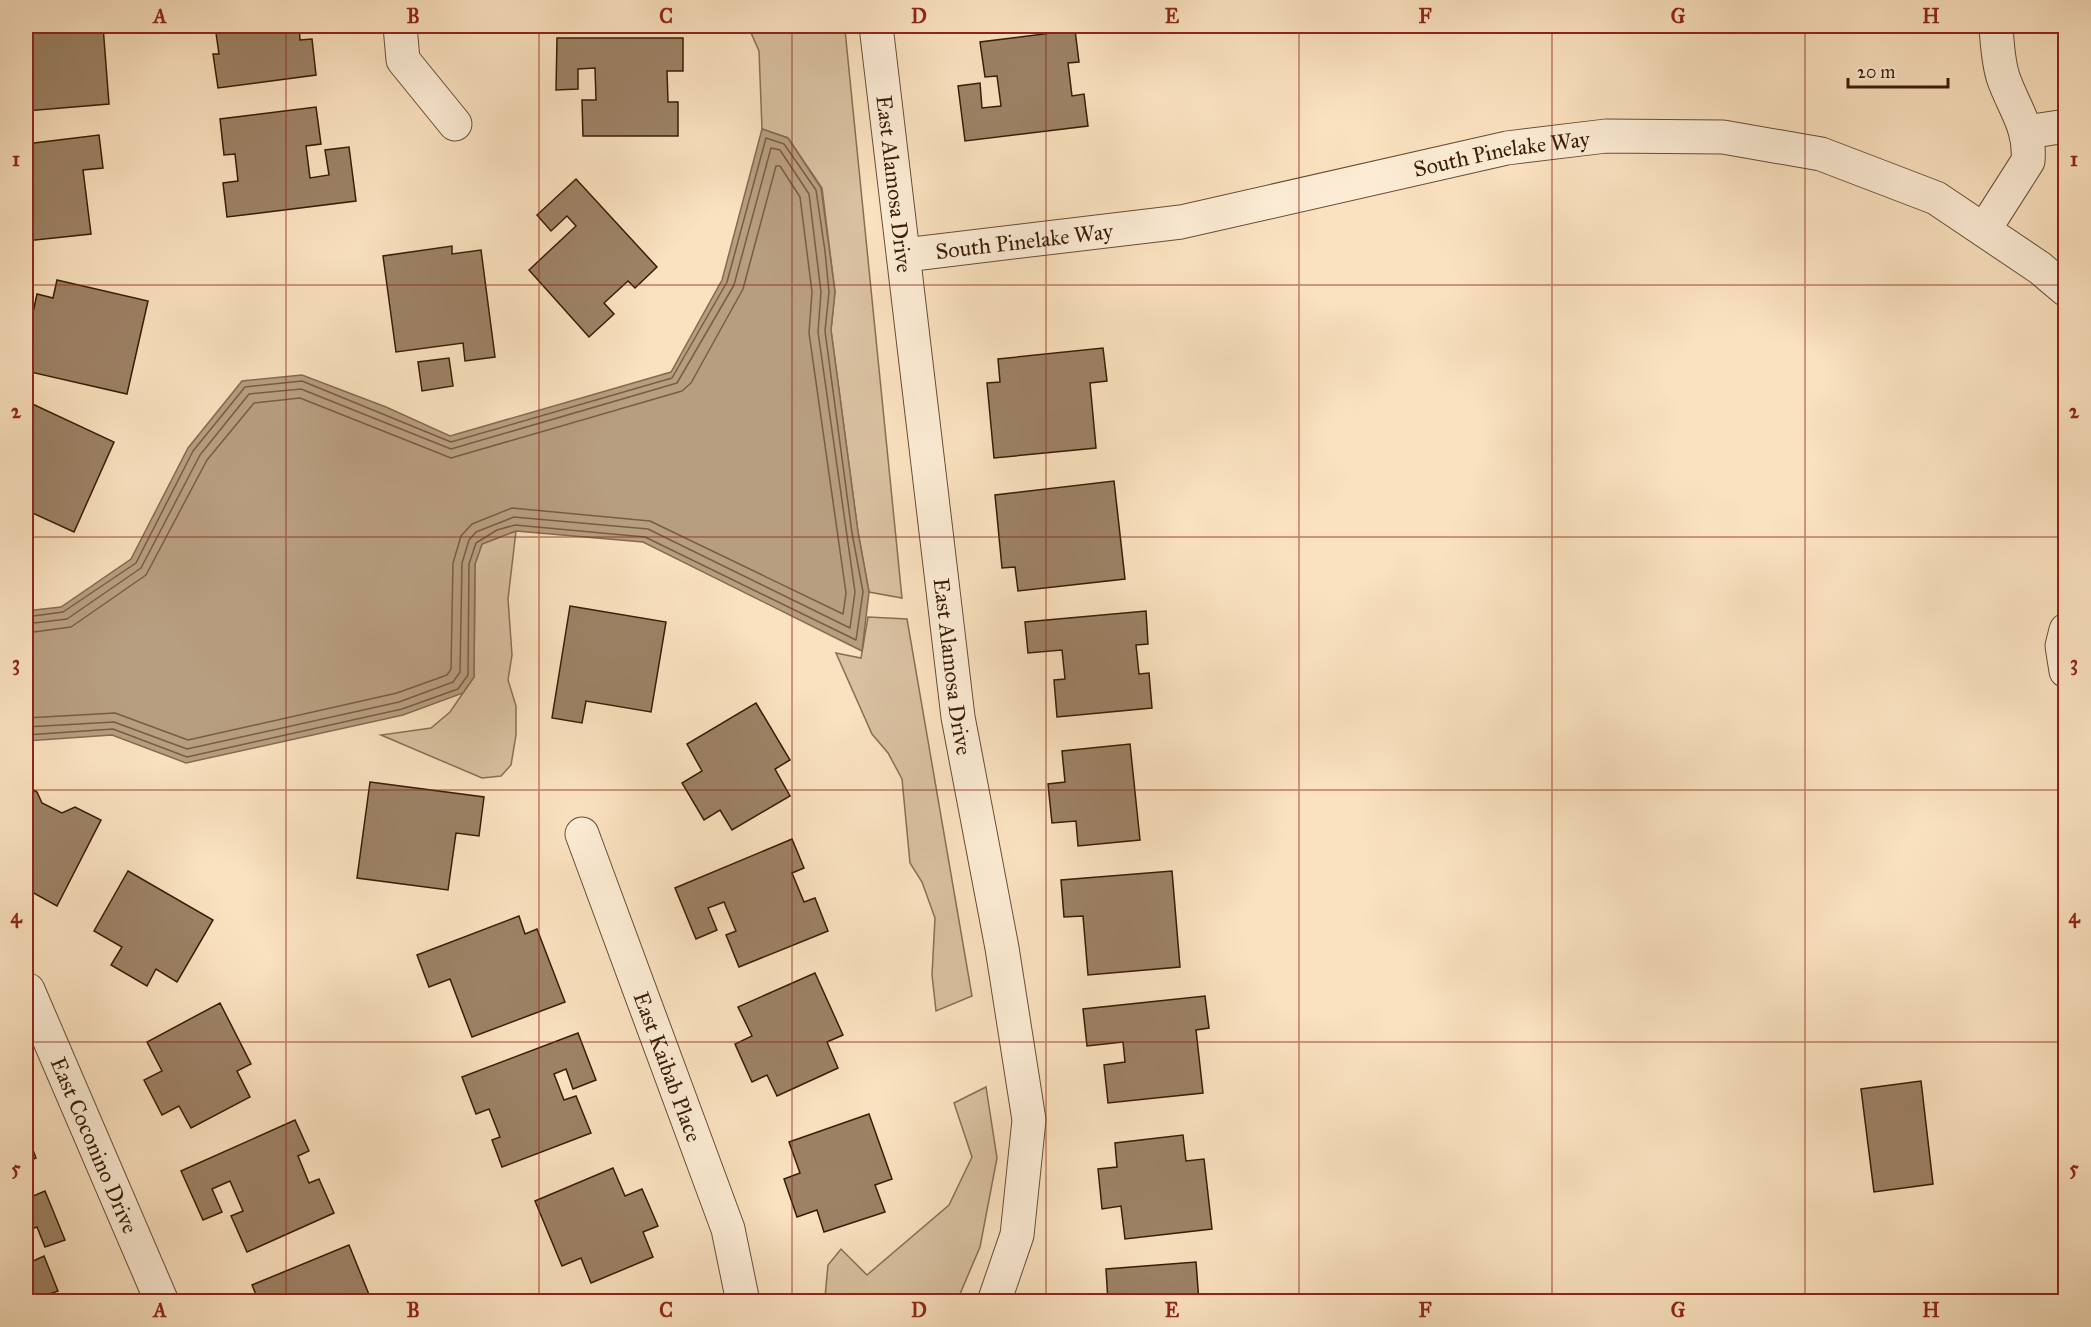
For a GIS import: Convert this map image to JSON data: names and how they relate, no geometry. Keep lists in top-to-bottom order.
{
  "streets": {
    "street": [
      "South Pinelake Way",
      "East Alamosa Drive",
      "East Kaibab Place",
      "East Coconino Drive"
    ]
  },
  "crossings": [
    ["South Pinelake Way", "East Alamosa Drive"]
  ],
  "scale_bar": "20 m",
  "grid": {
    "columns": [
      "A",
      "B",
      "C",
      "D",
      "E",
      "F",
      "G",
      "H"
    ],
    "rows": [
      "1",
      "2",
      "3",
      "4",
      "5"
    ]
  }
}
